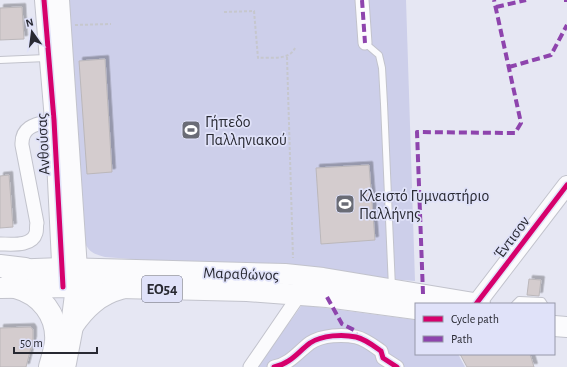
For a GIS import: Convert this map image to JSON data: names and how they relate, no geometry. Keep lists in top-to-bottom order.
{
  "streets": {
    "main road": ["Μαραθώνος", "ΕΟ54"],
    "street": ["Ανθούσας", "Έντισον"]
  },
  "crossings": [
    ["Ανθούσας", "Μαραθώνος"]
  ],
  "places": {
    "sports": ["Γήπεδο Παλληνιακού", "Κλειστό Γυμναστήριο Παλλήνης"]
  },
  "legend": ["Cycle path", "Path"],
  "scale_bar": "50 m",
  "north": "top"
}
